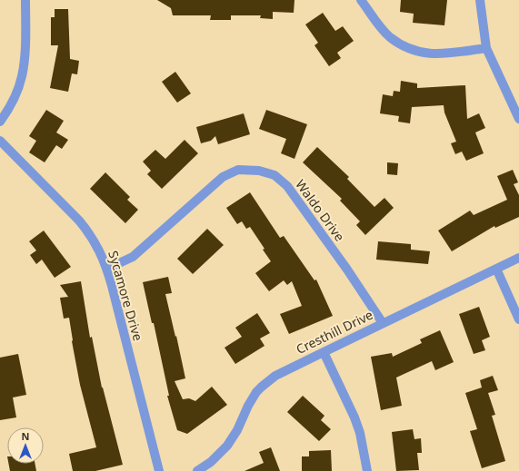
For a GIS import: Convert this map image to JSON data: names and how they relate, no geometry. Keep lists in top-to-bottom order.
{
  "streets": {
    "street": ["Waldo Drive", "Sycamore Drive", "Cresthill Drive"]
  },
  "crossings": [
    ["Waldo Drive", "Sycamore Drive"],
    ["Waldo Drive", "Cresthill Drive"]
  ],
  "north": "top"
}
